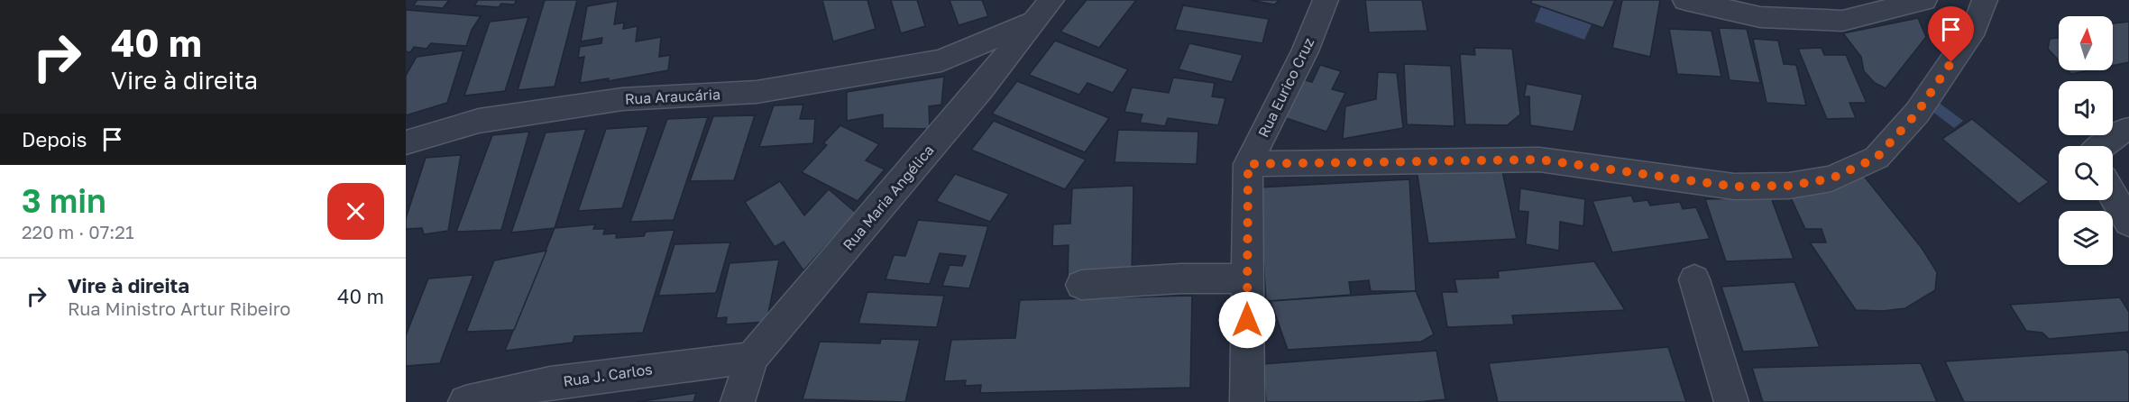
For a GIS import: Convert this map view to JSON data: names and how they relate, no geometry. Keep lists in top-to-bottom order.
{
  "streets": {
    "street": [
      "Rua Eurico Cruz",
      "Rua Araucária",
      "Rua Maria Angélica",
      "Rua J. Carlos"
    ]
  },
  "crossings": [
    ["Rua Araucária", "Rua Maria Angélica"],
    ["Rua Maria Angélica", "Rua J. Carlos"]
  ],
  "north": "top",
  "page": {
    "turn": ["40 m", "Vire à direita"],
    "then": "Depois",
    "heading": ["3 min", "220 m · 07:21"],
    "list": [
      {
        "name": "Vire à direita",
        "note": "Rua Ministro Artur Ribeiro",
        "value": "40 m"
      }
    ]
  }
}
